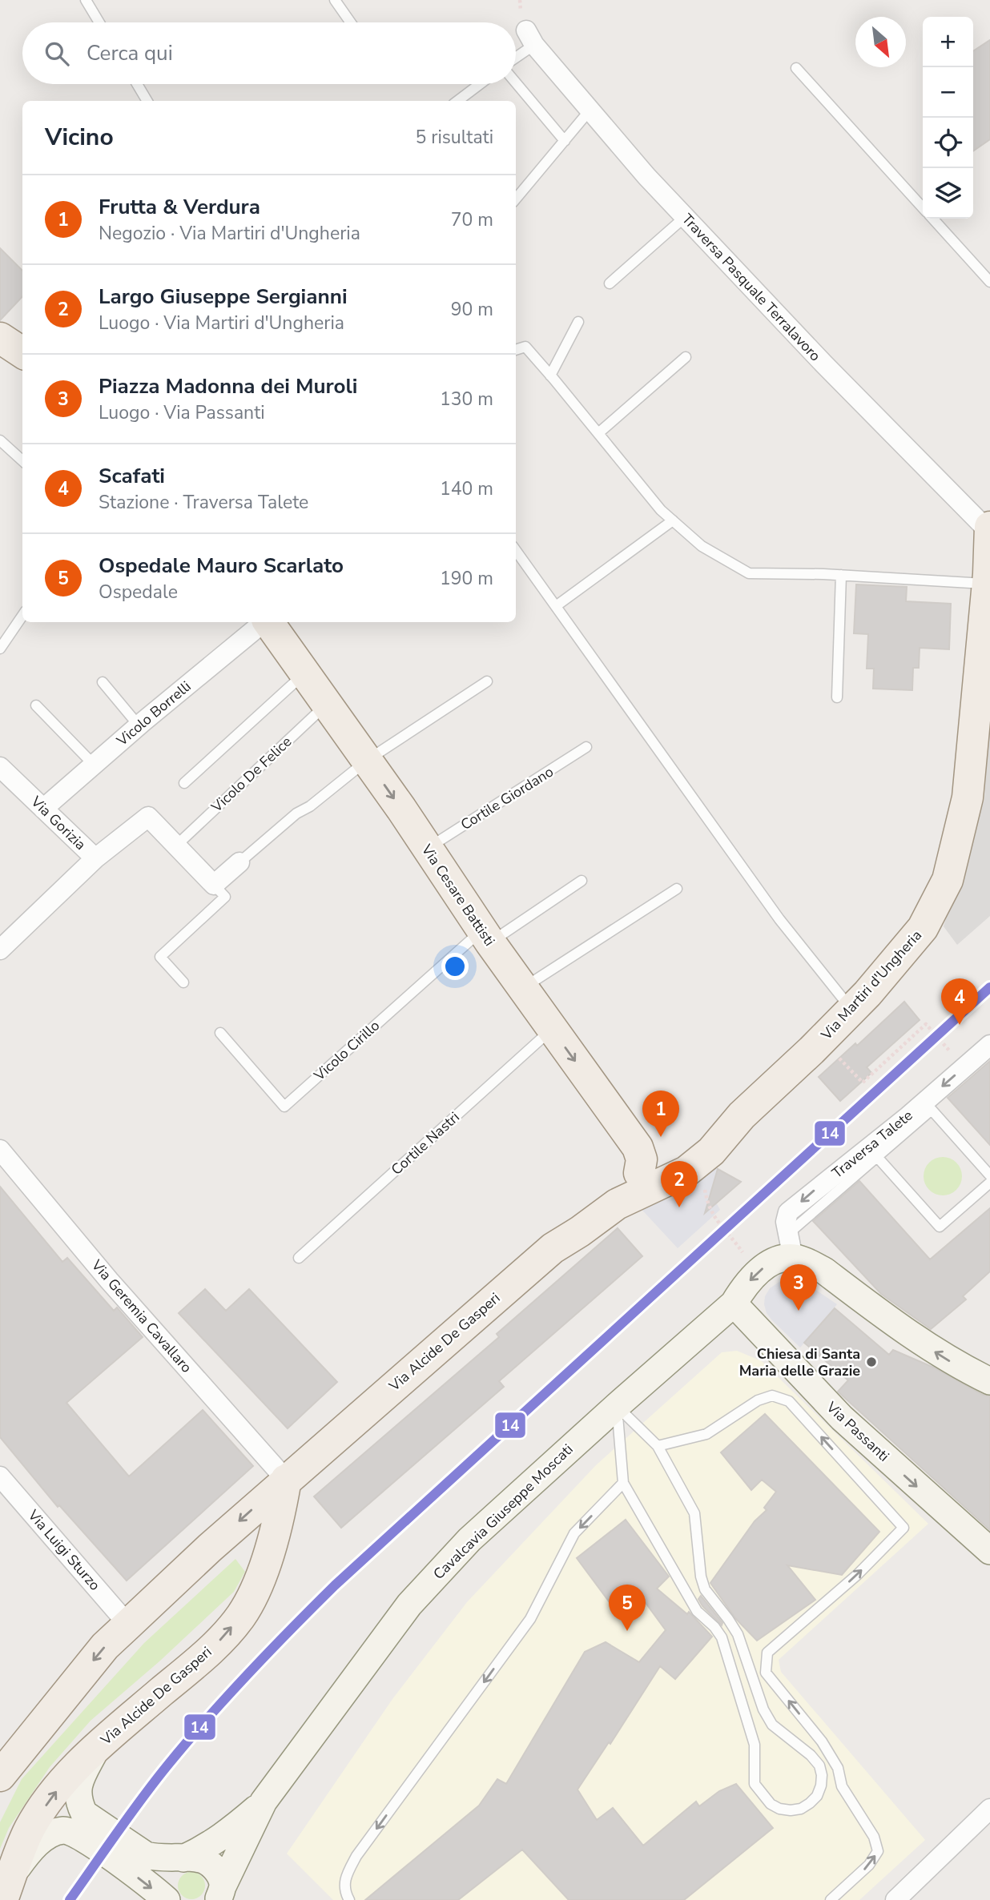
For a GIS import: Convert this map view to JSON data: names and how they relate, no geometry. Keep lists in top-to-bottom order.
{
  "streets": {
    "main road": ["Via Cesare Battisti", "Via Martiri d'Ungheria", "Via Alcide De Gasperi"],
    "street": [
      "Traversa Pasquale Terralavoro",
      "Vicolo Borrelli",
      "Via Gorizia",
      "Traversa Talete",
      "Via Geremia Cavallaro",
      "Via Passanti",
      "Cavalcavia Giuseppe Moscati",
      "Via Luigi Sturzo"
    ],
    "lane": [
      "Vicolo De Felice",
      "Cortile Giordano",
      "Vicolo Cirillo",
      "Cortile Nastri"
    ]
  },
  "crossings": [
    ["Traversa Pasquale Terralavoro", "Via Martiri d'Ungheria"],
    ["Vicolo Borrelli", "Via Gorizia"],
    ["Vicolo De Felice", "Via Cesare Battisti"],
    ["Cortile Giordano", "Via Cesare Battisti"],
    ["Via Cesare Battisti", "Via Martiri d'Ungheria"],
    ["Via Cesare Battisti", "Vicolo Cirillo"],
    ["Via Cesare Battisti", "Cortile Nastri"],
    ["Via Cesare Battisti", "Via Alcide De Gasperi"],
    ["Via Martiri d'Ungheria", "Via Alcide De Gasperi"],
    ["Via Geremia Cavallaro", "Via Alcide De Gasperi"],
    ["Via Alcide De Gasperi", "Cavalcavia Giuseppe Moscati"],
    ["Via Alcide De Gasperi", "Via Luigi Sturzo"],
    ["Via Passanti", "Cavalcavia Giuseppe Moscati"]
  ],
  "one_way": ["Via Cesare Battisti", "Traversa Talete"],
  "places": ["Chiesa di Santa Maria delle Grazie"],
  "lines": ["transit line 14"],
  "north": "bottom right",
  "page": {
    "map_buttons": ["+", "−"],
    "search": "Cerca qui",
    "heading": ["Vicino", "5 risultati"],
    "list": [
      {
        "mark": "1",
        "name": "Frutta & Verdura",
        "note": "Negozio · Via Martiri d'Ungheria",
        "value": "70 m"
      },
      {
        "mark": "2",
        "name": "Largo Giuseppe Sergianni",
        "note": "Luogo · Via Martiri d'Ungheria",
        "value": "90 m"
      },
      {
        "mark": "3",
        "name": "Piazza Madonna dei Muroli",
        "note": "Luogo · Via Passanti",
        "value": "130 m"
      },
      {
        "mark": "4",
        "name": "Scafati",
        "note": "Stazione · Traversa Talete",
        "value": "140 m"
      },
      {
        "mark": "5",
        "name": "Ospedale Mauro Scarlato",
        "note": "Ospedale",
        "value": "190 m"
      }
    ],
    "pins": [
      "4",
      "1",
      "2",
      "3",
      "5"
    ]
  }
}
